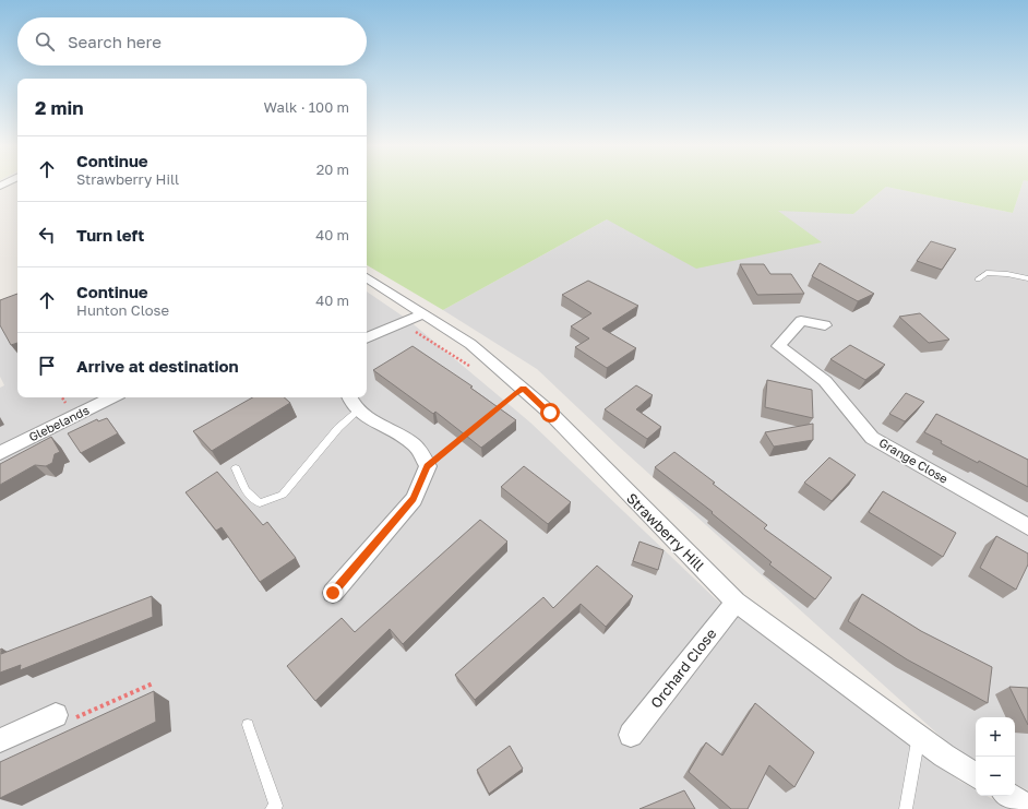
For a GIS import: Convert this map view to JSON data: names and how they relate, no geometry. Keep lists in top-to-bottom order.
{
  "streets": {
    "street": [
      "Glebelands",
      "Grange Close",
      "Strawberry Hill",
      "Orchard Close"
    ]
  },
  "crossings": [
    ["Strawberry Hill", "Orchard Close"]
  ],
  "page": {
    "search": "Search here",
    "heading": ["2 min", "Walk · 100 m"],
    "list": [
      ["Continue", "Strawberry Hill", "20 m"],
      ["Turn left", "40 m"],
      ["Continue", "Hunton Close", "40 m"],
      "Arrive at destination"
    ],
    "map_buttons": ["+", "−"]
  }
}
